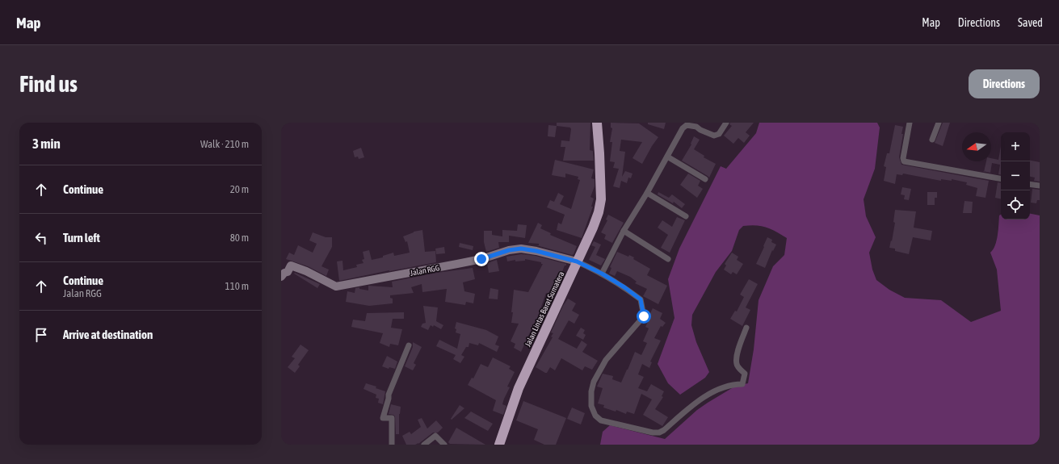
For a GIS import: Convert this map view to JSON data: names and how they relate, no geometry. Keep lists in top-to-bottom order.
{
  "streets": {
    "highway": ["Jalan Lintas Barat Sumatera"],
    "street": ["Jalan RGG"]
  },
  "crossings": [
    ["Jalan RGG", "Jalan Lintas Barat Sumatera"]
  ],
  "north": "left",
  "page": {
    "header": "Map",
    "nav": ["Map", "Directions", "Saved"],
    "buttons": "Directions",
    "title": "Find us",
    "heading": ["3 min", "Walk · 210 m"],
    "map_buttons": ["+", "−"],
    "list": [
      ["Continue", "20 m"],
      ["Turn left", "80 m"],
      ["Continue", "Jalan RGG", "110 m"],
      "Arrive at destination"
    ]
  }
}
